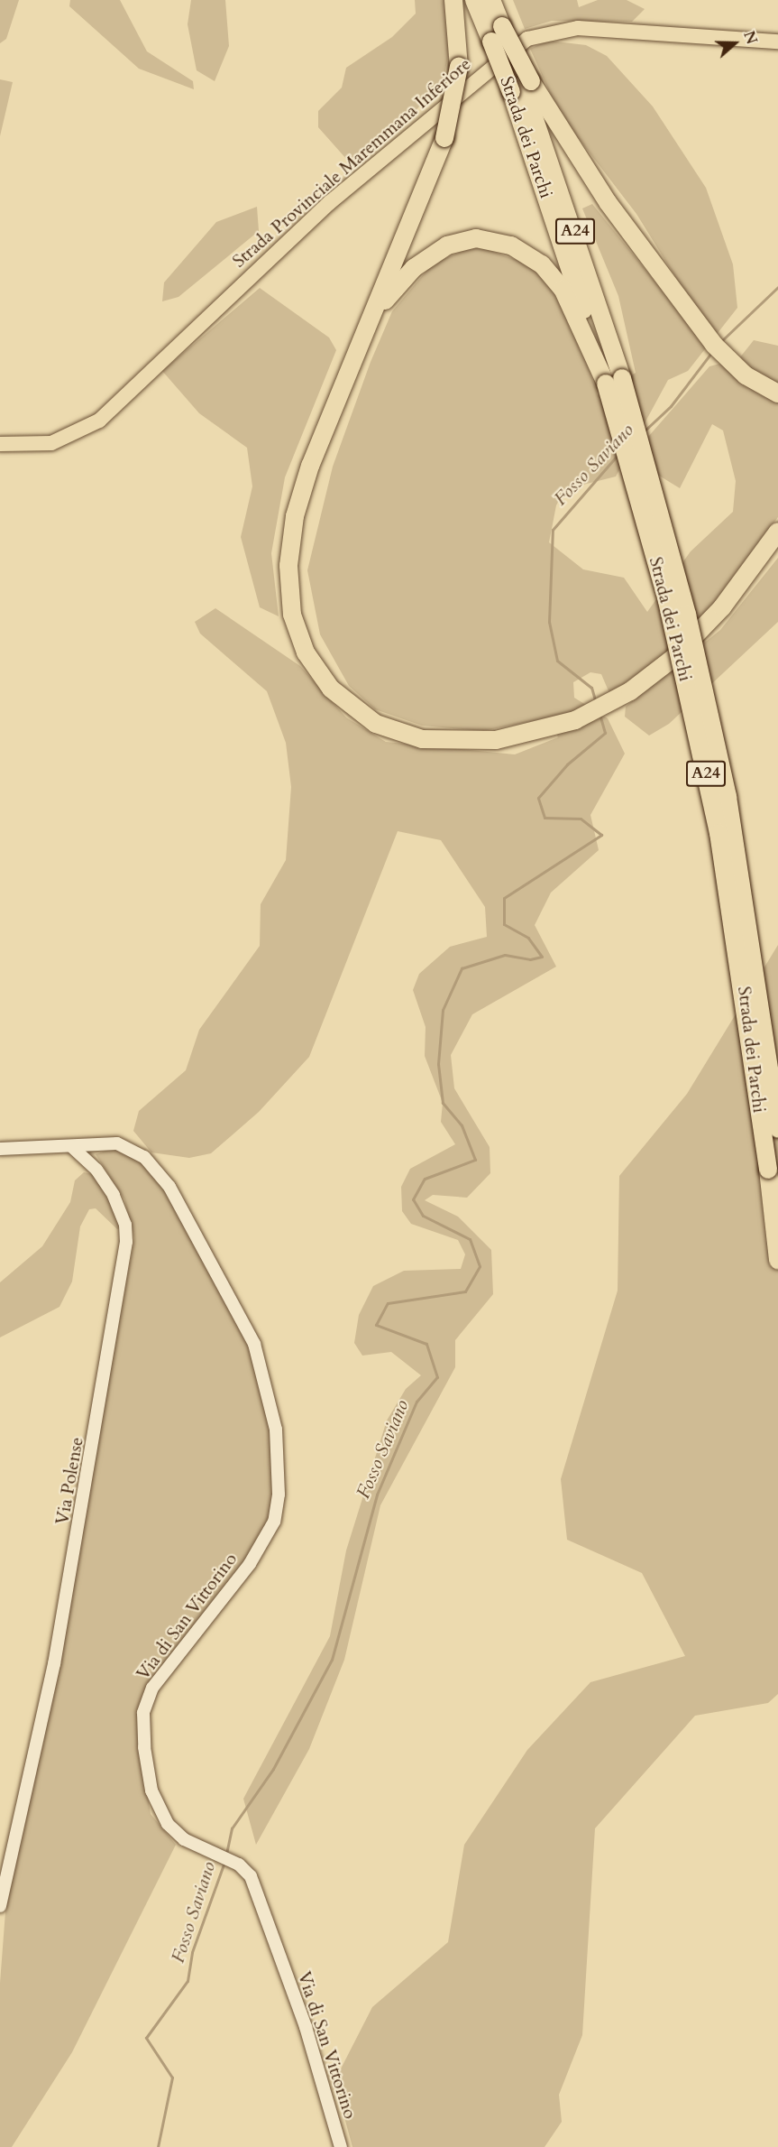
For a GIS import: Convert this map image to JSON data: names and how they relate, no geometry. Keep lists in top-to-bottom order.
{
  "streets": {
    "highway": ["Strada dei Parchi", "A24"],
    "main road": ["Strada Provinciale Maremmana Inferiore"],
    "street": ["Via Polense", "Via di San Vittorino"]
  },
  "crossings": [
    ["Via Polense", "Via di San Vittorino"]
  ],
  "water": ["Fosso Saviano"],
  "north": "right"
}
